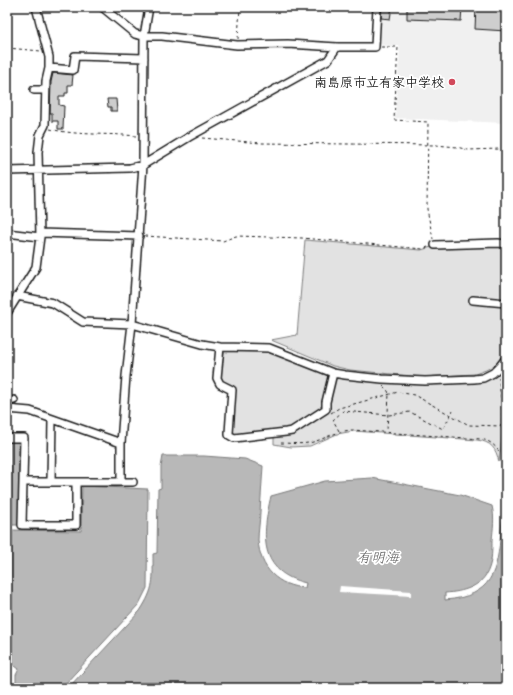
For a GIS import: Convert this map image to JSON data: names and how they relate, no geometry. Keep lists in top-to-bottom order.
{
  "water": ["有明海"],
  "places": ["南島原市立有家中学校"]
}
